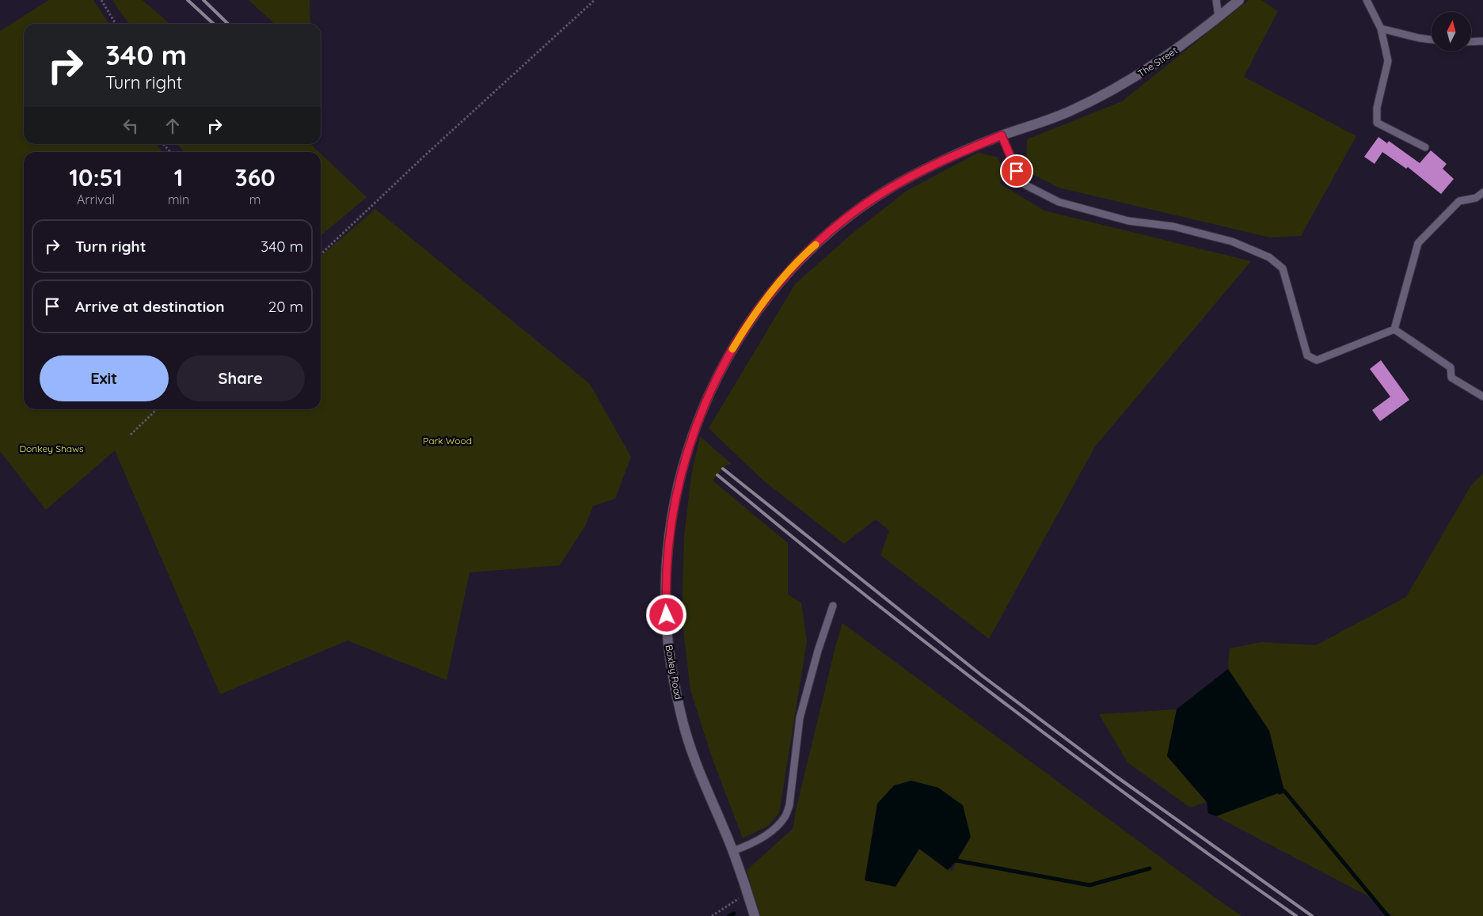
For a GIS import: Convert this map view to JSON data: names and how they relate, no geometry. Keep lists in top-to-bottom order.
{
  "streets": {
    "street": ["The Street", "Boxley Road"]
  },
  "crossings": [
    ["The Street", "Boxley Road"]
  ],
  "parks": ["Park Wood", "Donkey Shaws"],
  "north": "top",
  "page": {
    "turn": ["340 m", "Turn right"],
    "eta": [
      "10:51",
      "Arrival",
      "1",
      "min",
      "360",
      "m"
    ],
    "list": [
      {
        "name": "Turn right",
        "value": "340 m"
      },
      {
        "name": "Arrive at destination",
        "value": "20 m"
      }
    ],
    "buttons": ["Exit", "Share"]
  }
}
